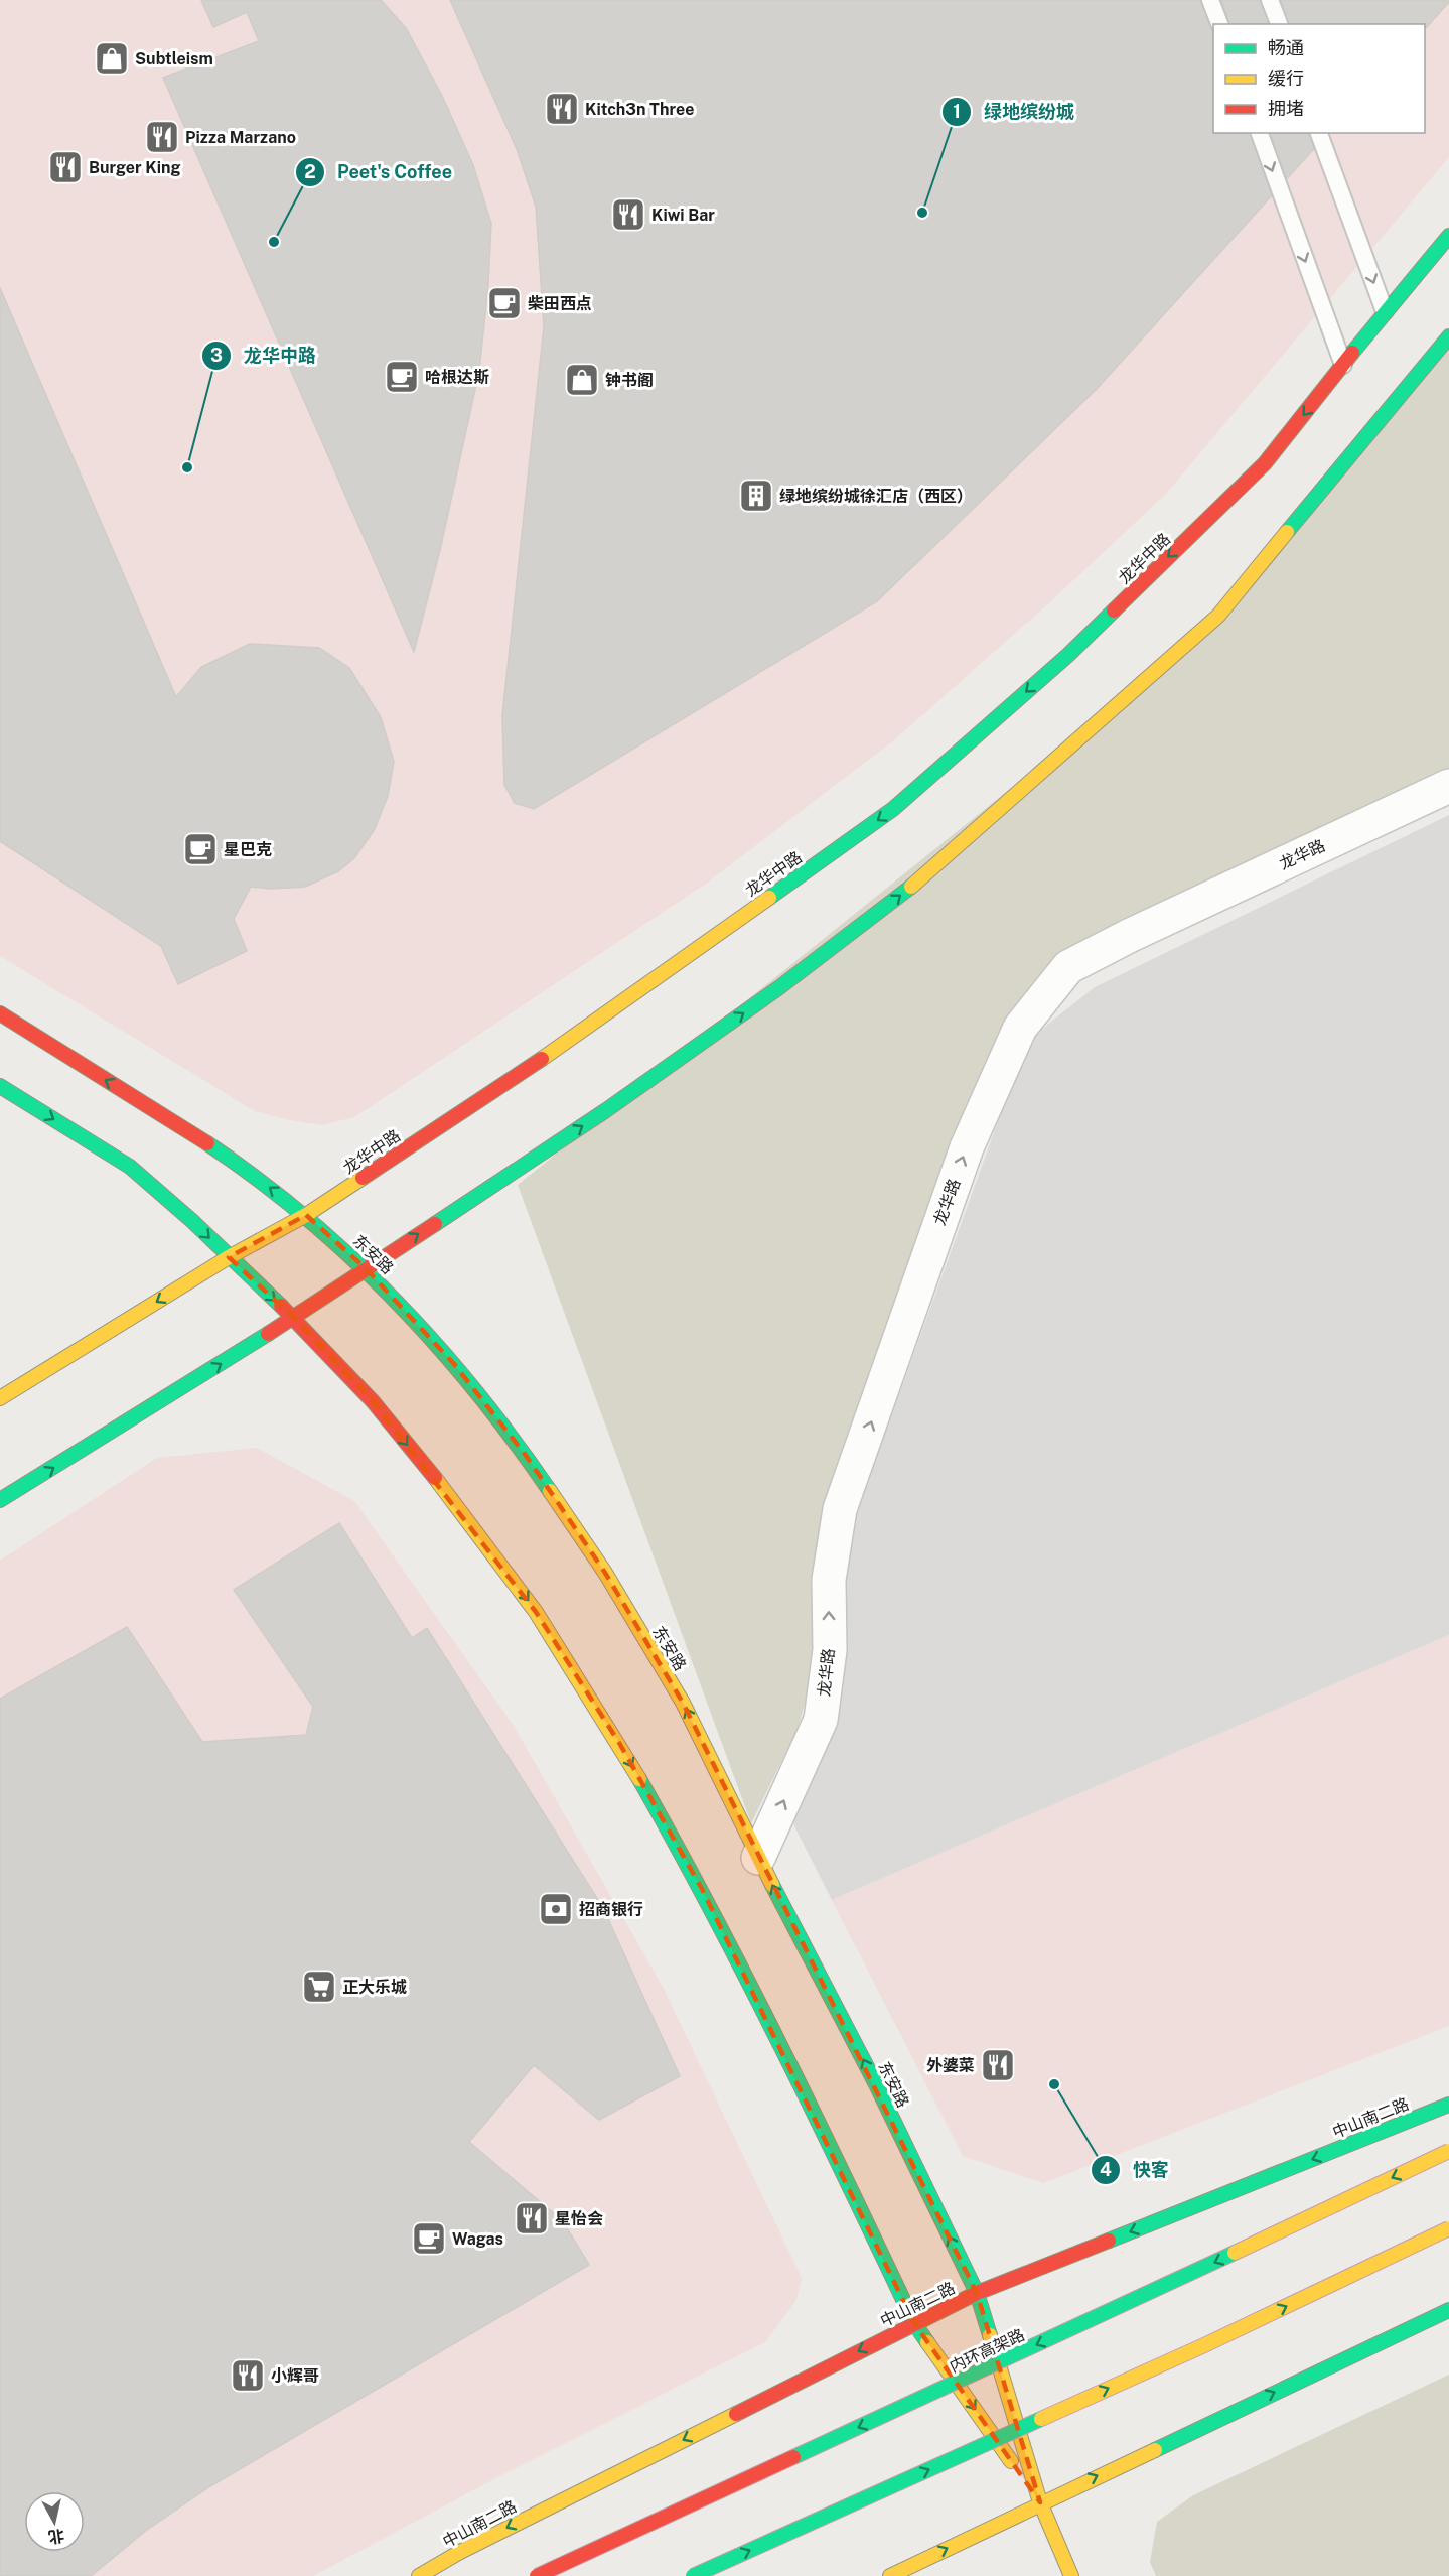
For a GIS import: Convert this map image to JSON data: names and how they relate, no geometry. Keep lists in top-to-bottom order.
{
  "streets": {
    "main road": [
      "龙华中路",
      "东安路",
      "中山南二路",
      "内环高架路"
    ],
    "street": ["龙华路"]
  },
  "crossings": [
    ["龙华中路", "东安路"],
    ["龙华路", "东安路"],
    ["东安路", "中山南二路"]
  ],
  "one_way": ["龙华路", "中山南二路"],
  "places": {
    "shop": ["Subtleism", "钟书阁"],
    "restaurant": [
      "Kitch3n Three",
      "Pizza Marzano",
      "Burger King",
      "Kiwi Bar",
      "外婆菜",
      "星怡会",
      "小辉哥"
    ],
    "other": [
      "绿地缤纷城",
      "Peet's Coffee",
      "龙华中路",
      "快客"
    ],
    "cafe": [
      "柴田西点",
      "哈根达斯",
      "星巴克",
      "Wagas"
    ],
    "building": ["绿地缤纷城徐汇店（西区）"],
    "bank": ["招商银行"],
    "supermarket": ["正大乐城"]
  },
  "legend": ["畅通", "缓行", "拥堵"],
  "north": "bottom"
}
